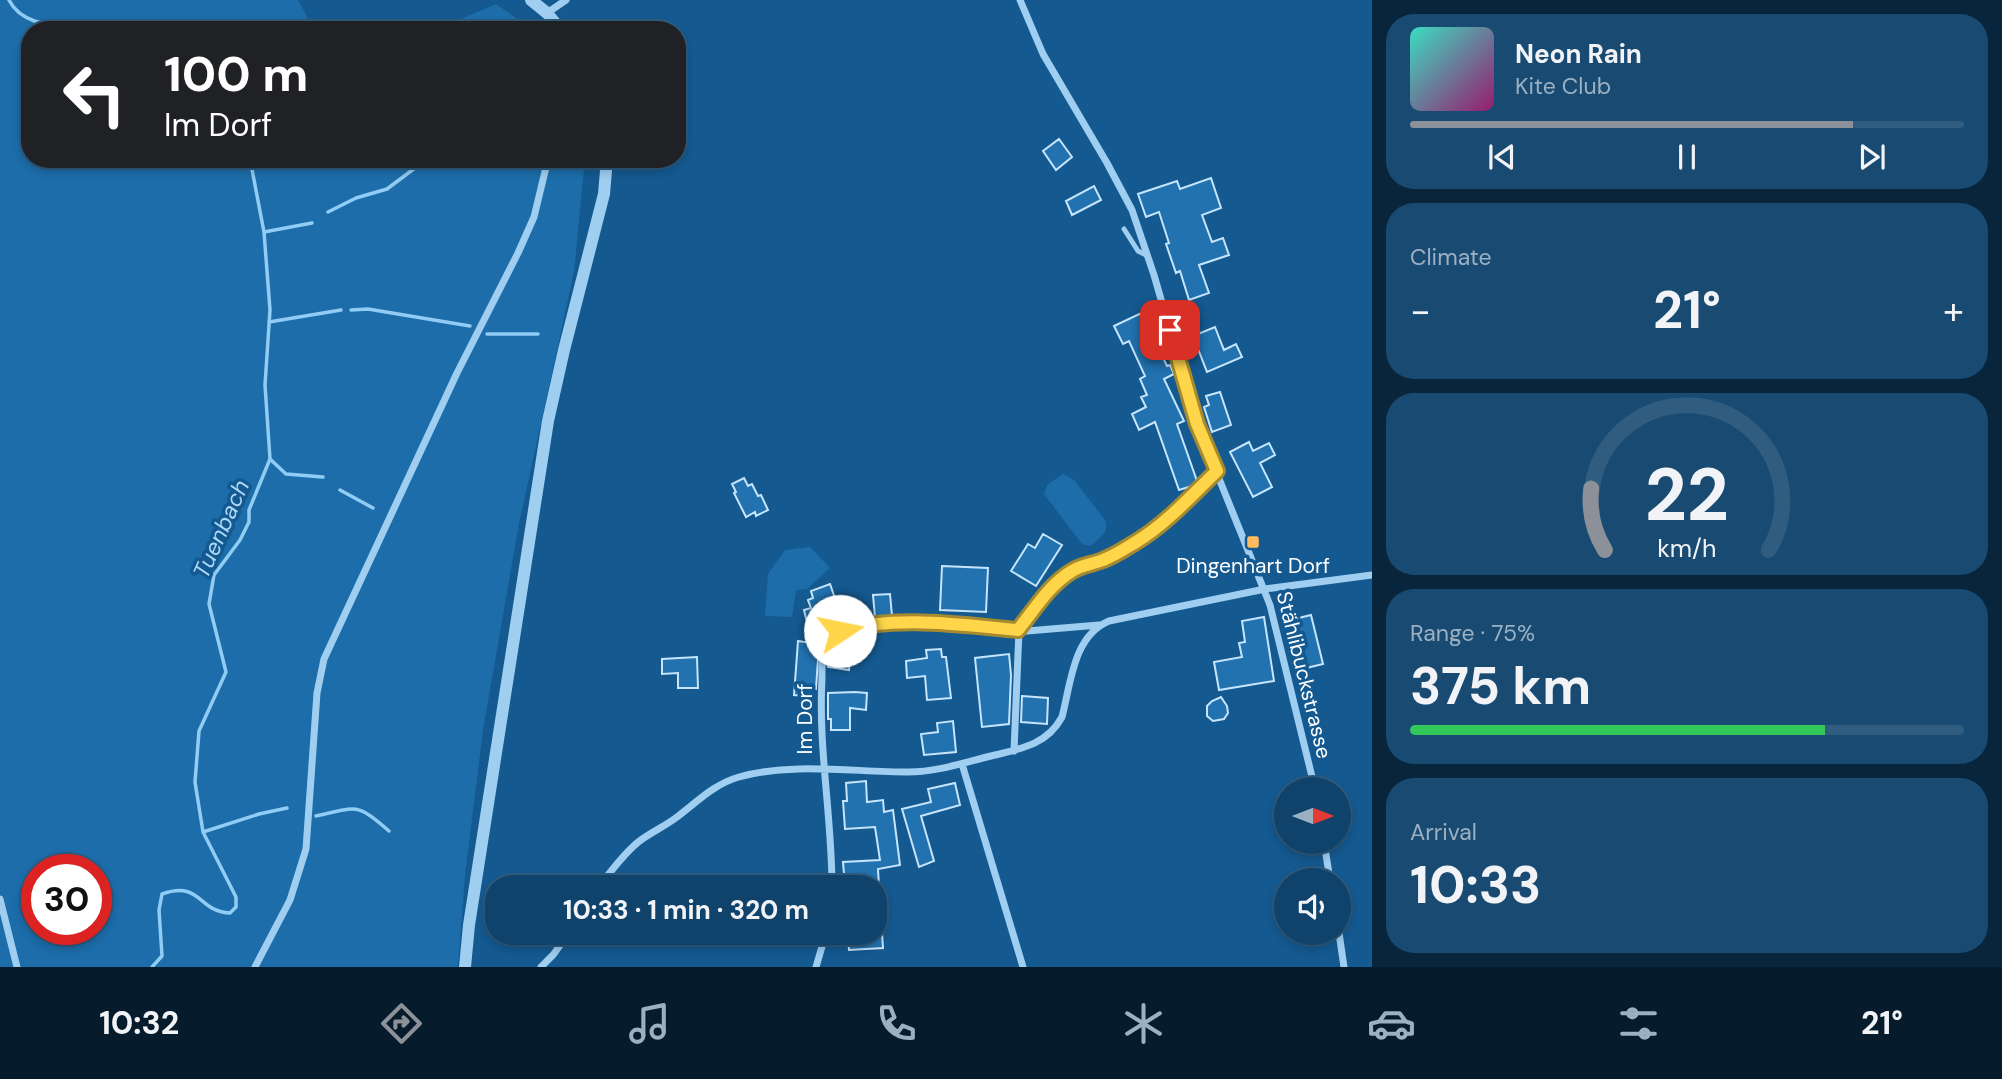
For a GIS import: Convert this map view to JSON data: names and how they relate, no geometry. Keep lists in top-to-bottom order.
{
  "streets": {
    "street": ["Stählibuckstrasse", "Im Dorf"]
  },
  "water": ["Tuenbach"],
  "places": {
    "transit": ["Dingenhart Dorf"]
  },
  "north": "right",
  "page": {
    "turn": ["100 m", "Im Dorf"],
    "song": ["Neon Rain", "Kite Club"],
    "tile": [
      "Climate",
      ["Range · 75%", "375 km"],
      ["Arrival", "10:33"]
    ],
    "heat": ["−", "21°", "+"],
    "limit": "30",
    "trip": "10:33 · 1 min · 320 m",
    "tabs": ["10:32", "21°"],
    "gauge": ["22", "km/h"]
  }
}
